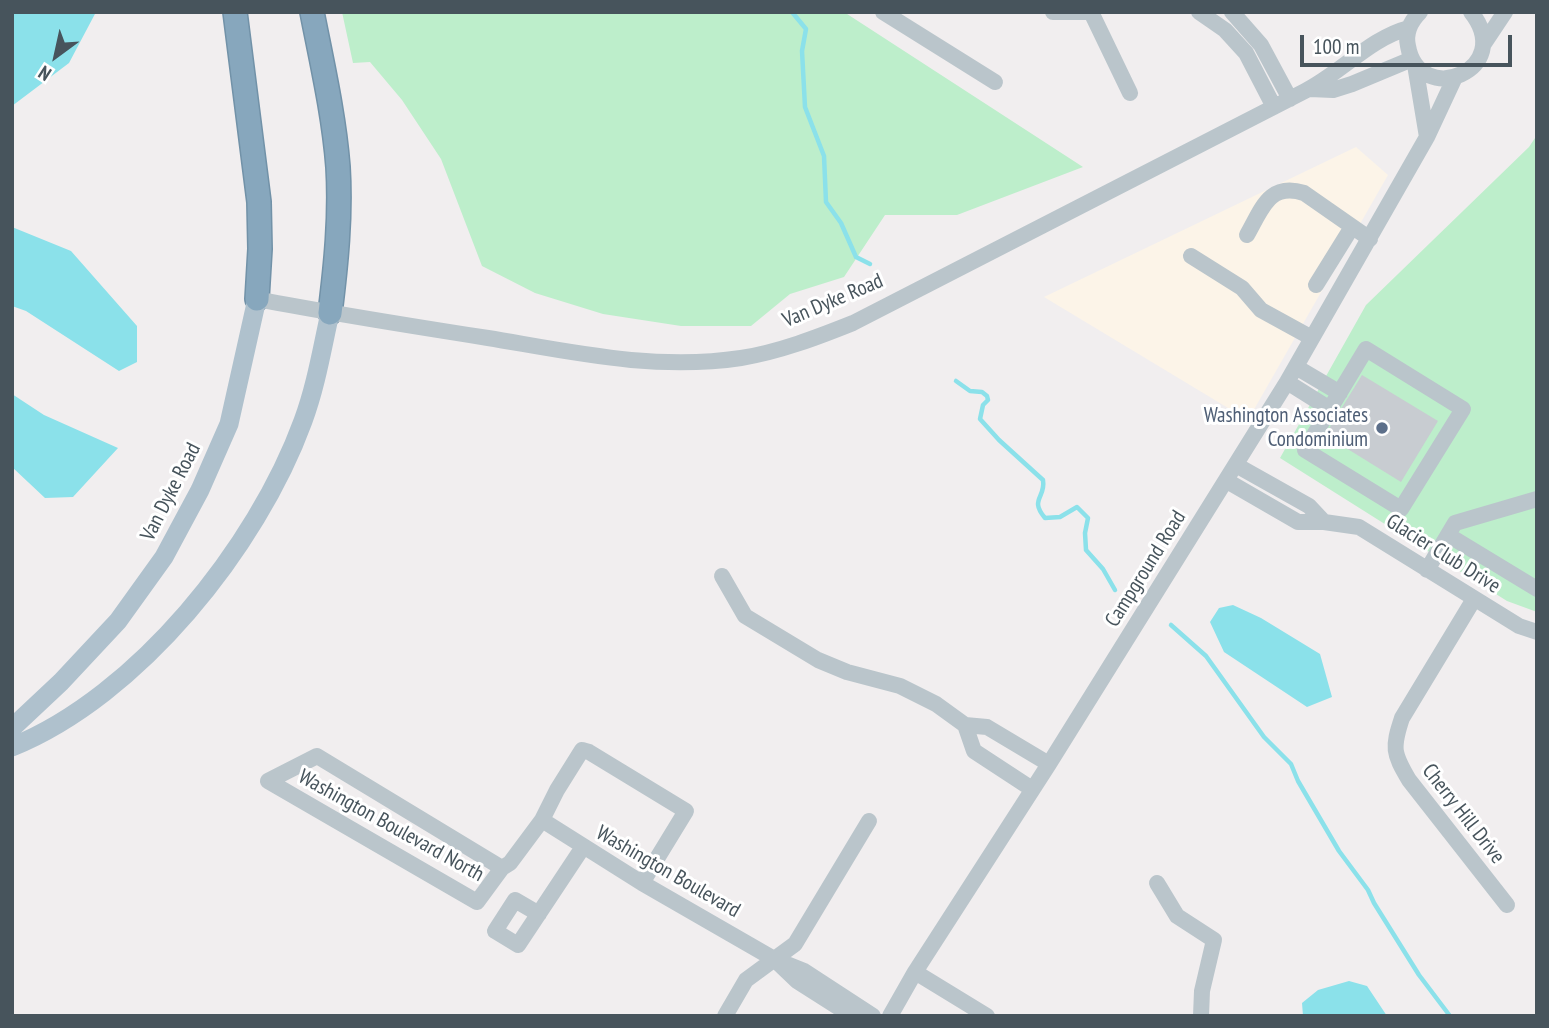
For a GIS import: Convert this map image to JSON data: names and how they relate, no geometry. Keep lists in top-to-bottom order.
{
  "streets": {
    "main road": ["Van Dyke Road"],
    "street": [
      "Glacier Club Drive",
      "Campground Road",
      "Cherry Hill Drive",
      "Washington Boulevard North",
      "Washington Boulevard"
    ]
  },
  "crossings": [
    ["Glacier Club Drive", "Campground Road"],
    ["Glacier Club Drive", "Cherry Hill Drive"],
    ["Washington Boulevard North", "Washington Boulevard"]
  ],
  "places": ["Washington Associates Condominium"],
  "scale_bar": "100 m",
  "north": "bottom left"
}
